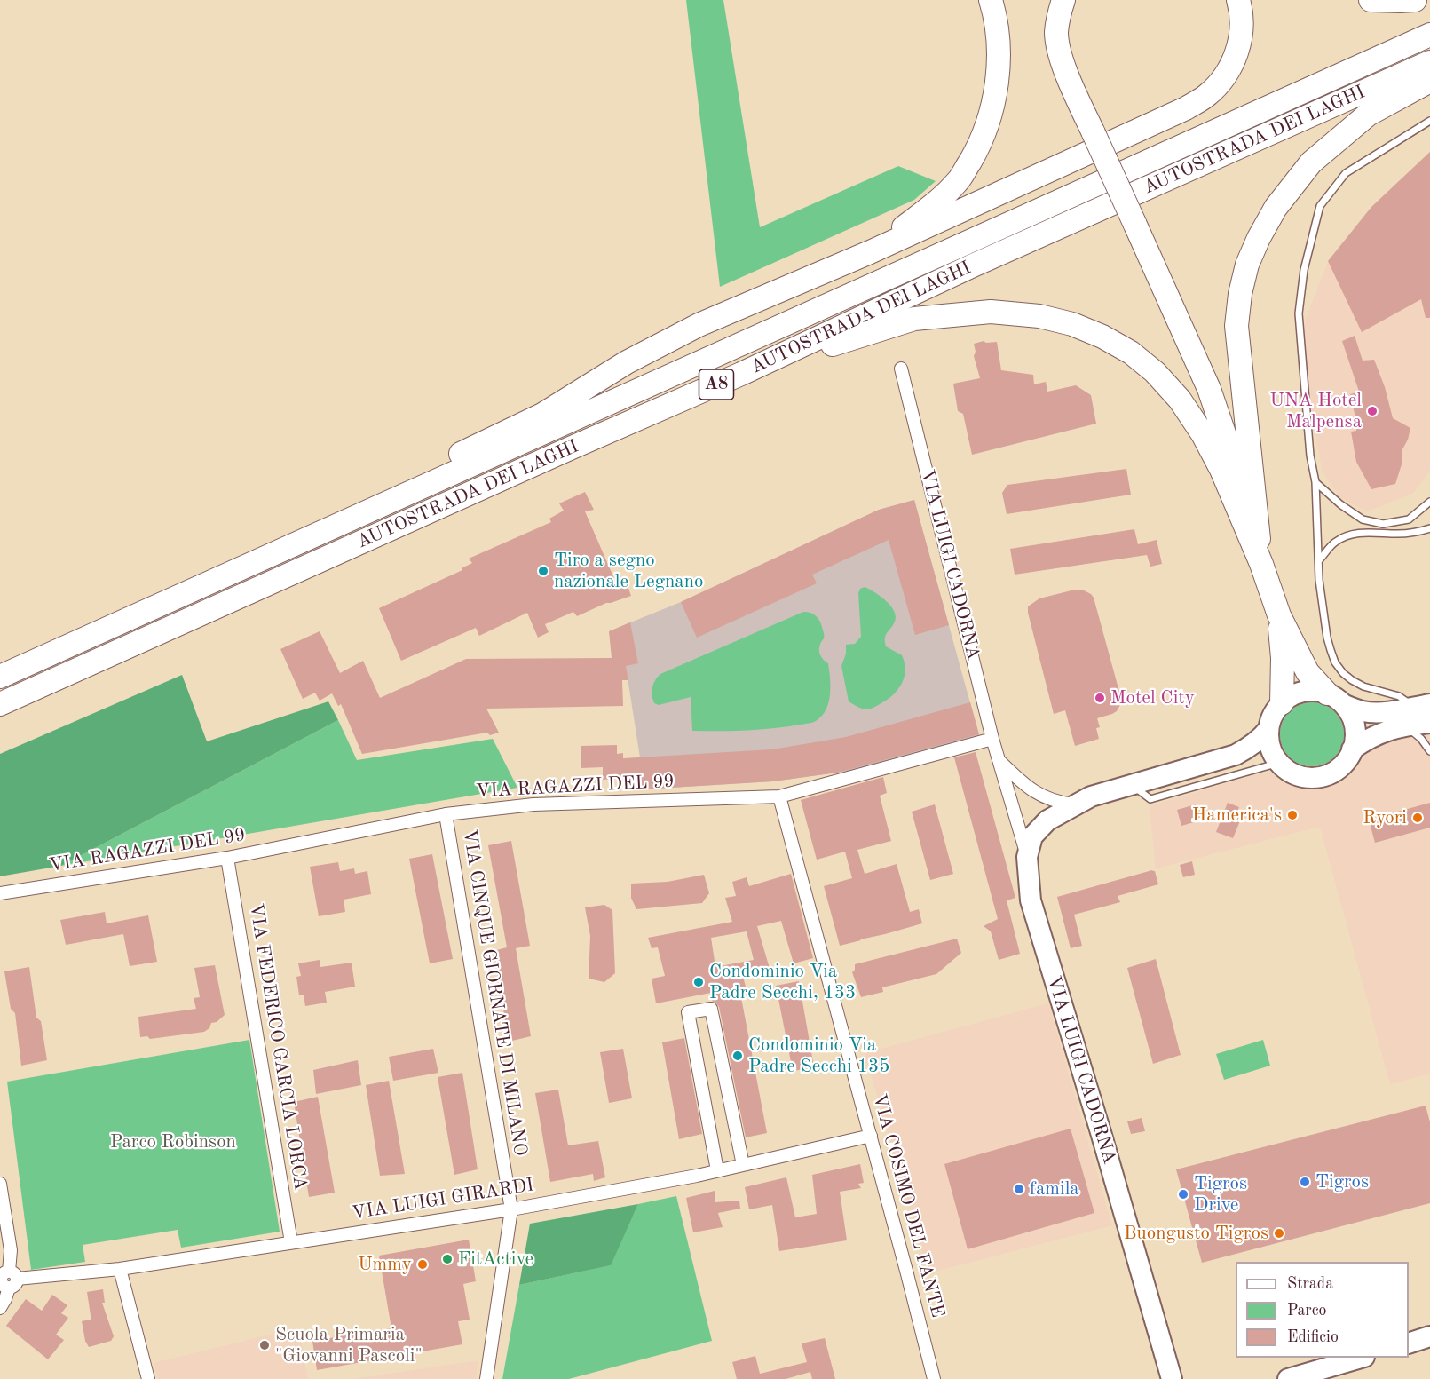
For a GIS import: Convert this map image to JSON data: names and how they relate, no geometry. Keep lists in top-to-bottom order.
{
  "streets": {
    "highway": ["AUTOSTRADA DEI LAGHI", "A8"],
    "main road": ["VIA LUIGI CADORNA"],
    "street": [
      "VIA RAGAZZI DEL 99",
      "VIA CINQUE GIORNATE DI MILANO",
      "VIA FEDERICO GARCIA LORCA",
      "VIA LUIGI GIRARDI",
      "VIA COSIMO DEL FANTE"
    ]
  },
  "crossings": [
    ["VIA LUIGI CADORNA", "VIA RAGAZZI DEL 99"],
    ["VIA RAGAZZI DEL 99", "VIA CINQUE GIORNATE DI MILANO"],
    ["VIA RAGAZZI DEL 99", "VIA FEDERICO GARCIA LORCA"],
    ["VIA RAGAZZI DEL 99", "VIA COSIMO DEL FANTE"],
    ["VIA CINQUE GIORNATE DI MILANO", "VIA LUIGI GIRARDI"],
    ["VIA FEDERICO GARCIA LORCA", "VIA LUIGI GIRARDI"],
    ["VIA LUIGI GIRARDI", "VIA COSIMO DEL FANTE"]
  ],
  "parks": ["Parco Robinson"],
  "places": [
    "UNA Hotel Malpensa",
    "Tiro a segno nazionale Legnano",
    "Motel City",
    "Hamerica's",
    "Ryori",
    "Condominio Via Padre Secchi, 133",
    "Condominio Via Padre Secchi 135",
    "Tigros",
    "famila",
    "Tigros Drive",
    "Buongusto Tigros",
    "FitActive",
    "Ummy",
    "Scuola Primaria \"Giovanni Pascoli\""
  ],
  "legend": ["Strada", "Parco", "Edificio"]
}
